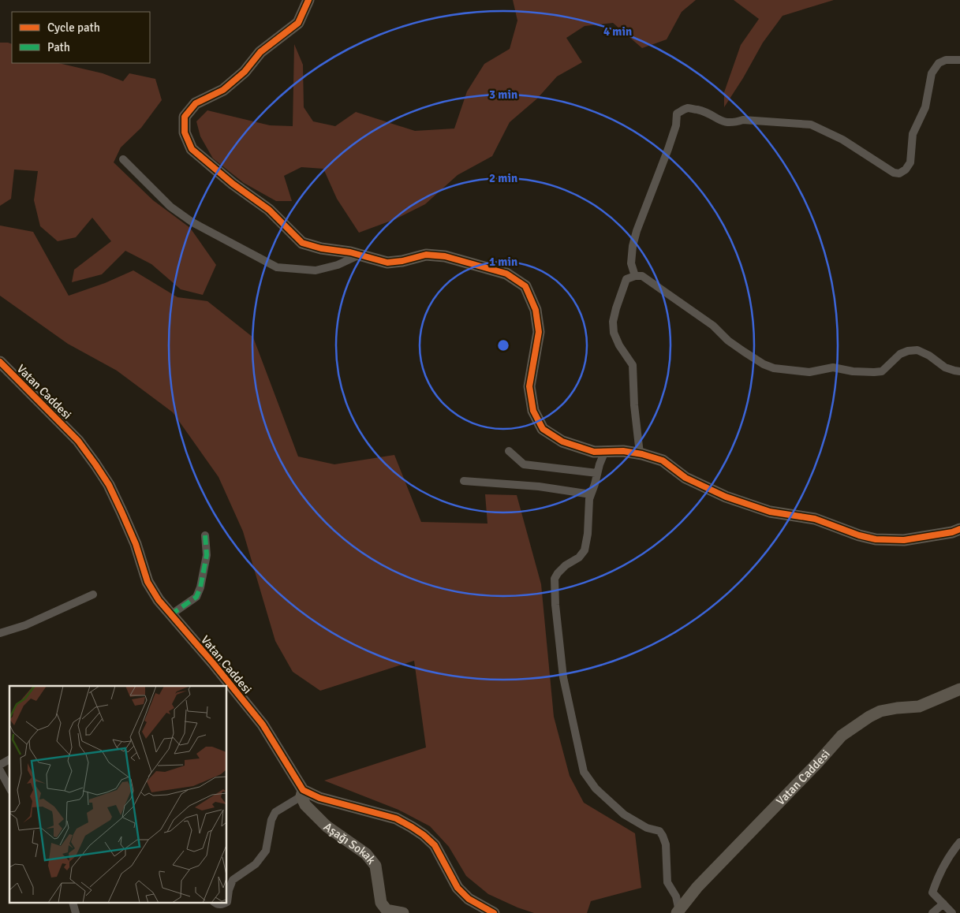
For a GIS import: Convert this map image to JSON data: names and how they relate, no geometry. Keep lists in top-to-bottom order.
{
  "streets": {
    "street": ["Vatan Caddesi", "Aşağı Sokak"]
  },
  "crossings": [
    ["Vatan Caddesi", "Aşağı Sokak"]
  ],
  "legend": ["Cycle path", "Path"],
  "rings": [
    "4 min",
    "3 min",
    "2 min",
    "1 min"
  ]
}
